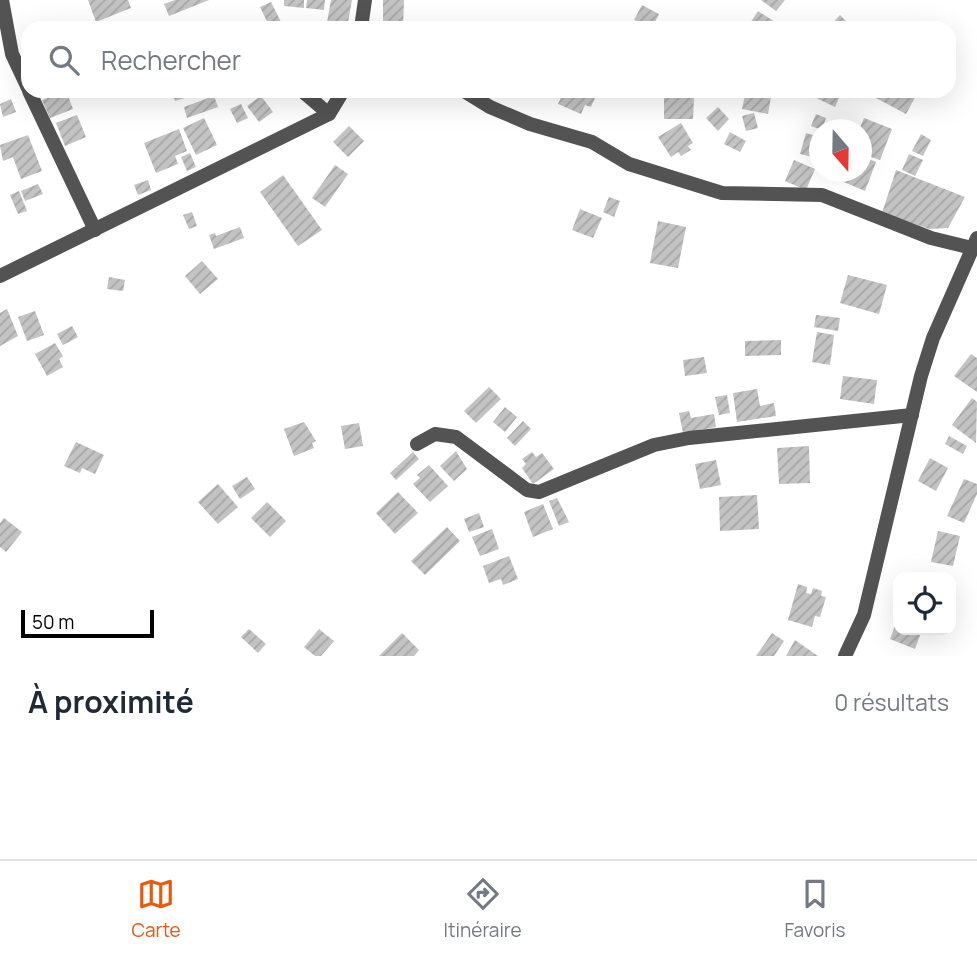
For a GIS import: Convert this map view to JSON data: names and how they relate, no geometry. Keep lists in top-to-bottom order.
{
  "scale_bar": "50 m",
  "north": "bottom",
  "page": {
    "search": "Rechercher",
    "scale": "50 m",
    "heading": ["À proximité", "0 résultats"],
    "nav": ["Carte", "Itinéraire", "Favoris"]
  }
}
